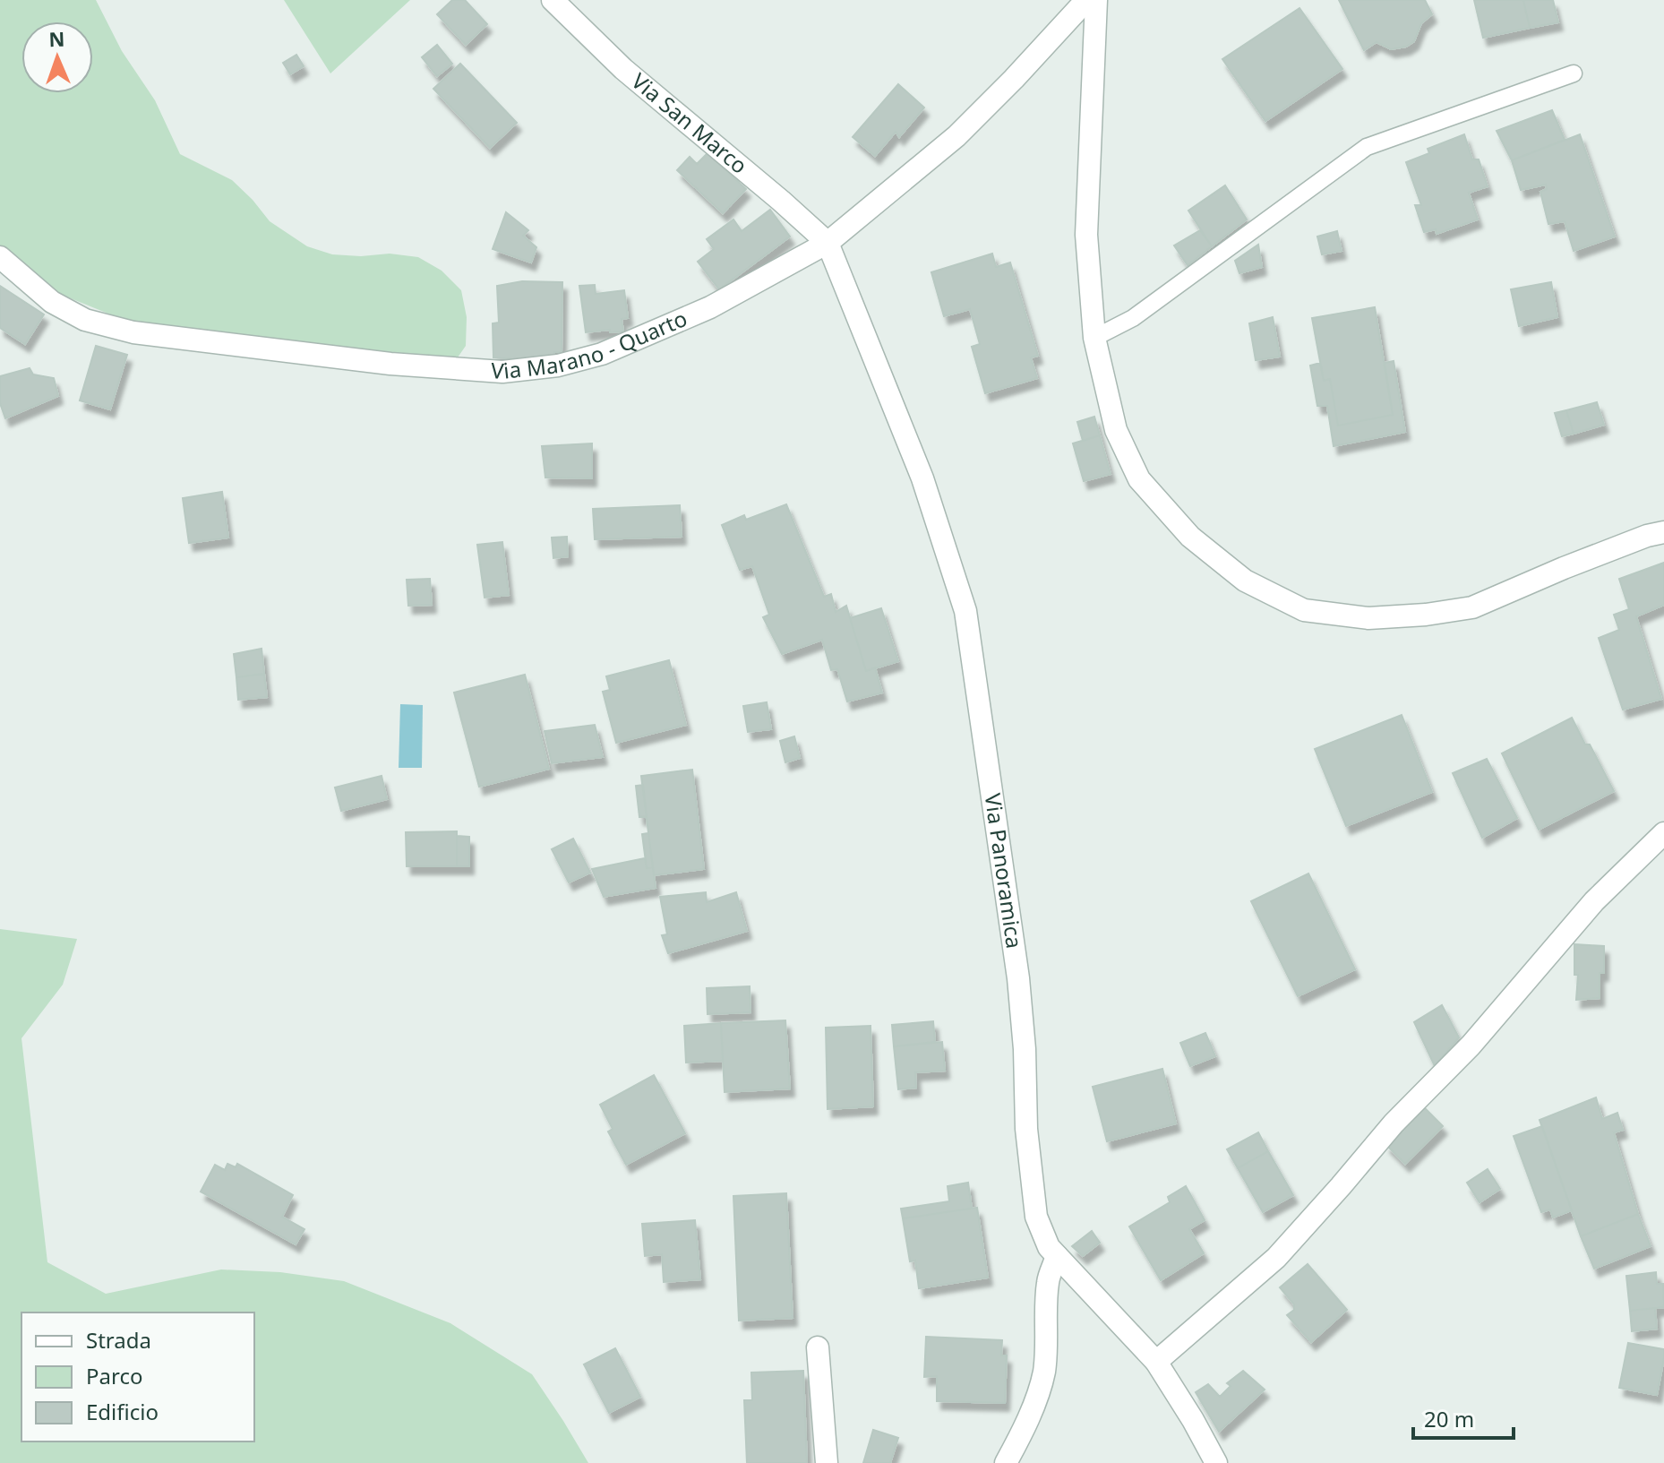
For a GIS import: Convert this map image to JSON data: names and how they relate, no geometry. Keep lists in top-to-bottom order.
{
  "streets": {
    "street": ["Via San Marco", "Via Marano - Quarto", "Via Panoramica"]
  },
  "crossings": [
    ["Via San Marco", "Via Marano - Quarto"],
    ["Via San Marco", "Via Panoramica"],
    ["Via Marano - Quarto", "Via Panoramica"]
  ],
  "legend": ["Strada", "Parco", "Edificio"],
  "scale_bar": "20 m",
  "north": "top"
}
